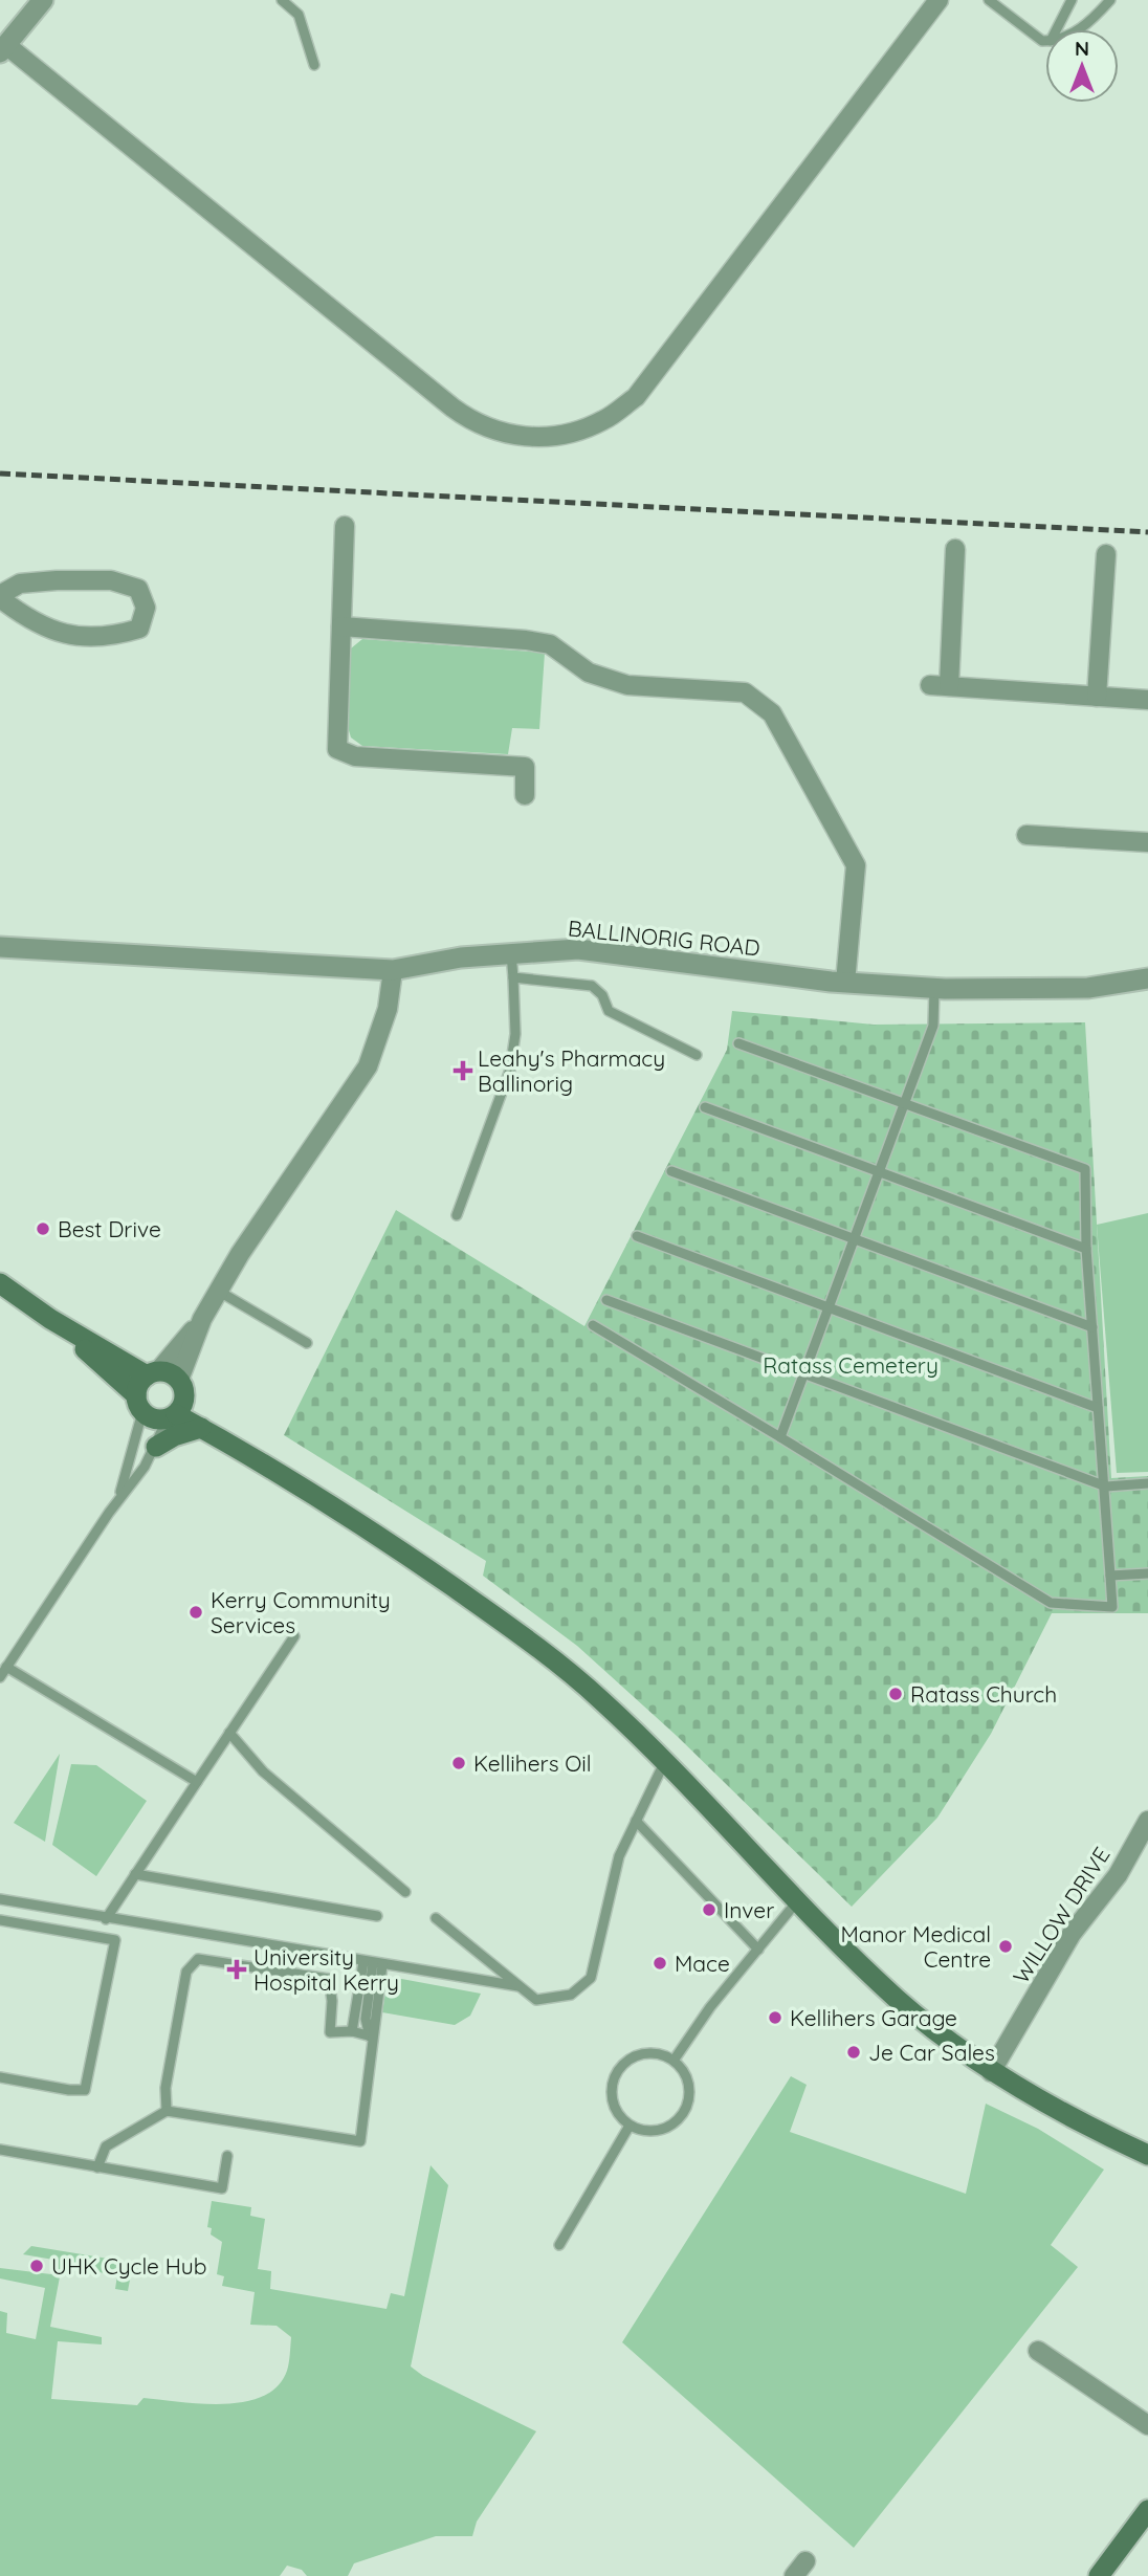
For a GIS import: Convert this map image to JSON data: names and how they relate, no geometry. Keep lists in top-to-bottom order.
{
  "streets": {
    "street": ["BALLINORIG ROAD", "WILLOW DRIVE"]
  },
  "parks": ["Ratass Cemetery"],
  "places": {
    "health": ["Leahy's Pharmacy Ballinorig", "University Hospital Kerry"],
    "other": [
      "Best Drive",
      "Kerry Community Services",
      "Ratass Church",
      "Kellihers Oil",
      "Inver",
      "Manor Medical Centre",
      "Mace",
      "Kellihers Garage",
      "Je Car Sales",
      "UHK Cycle Hub"
    ]
  },
  "north": "top"
}
